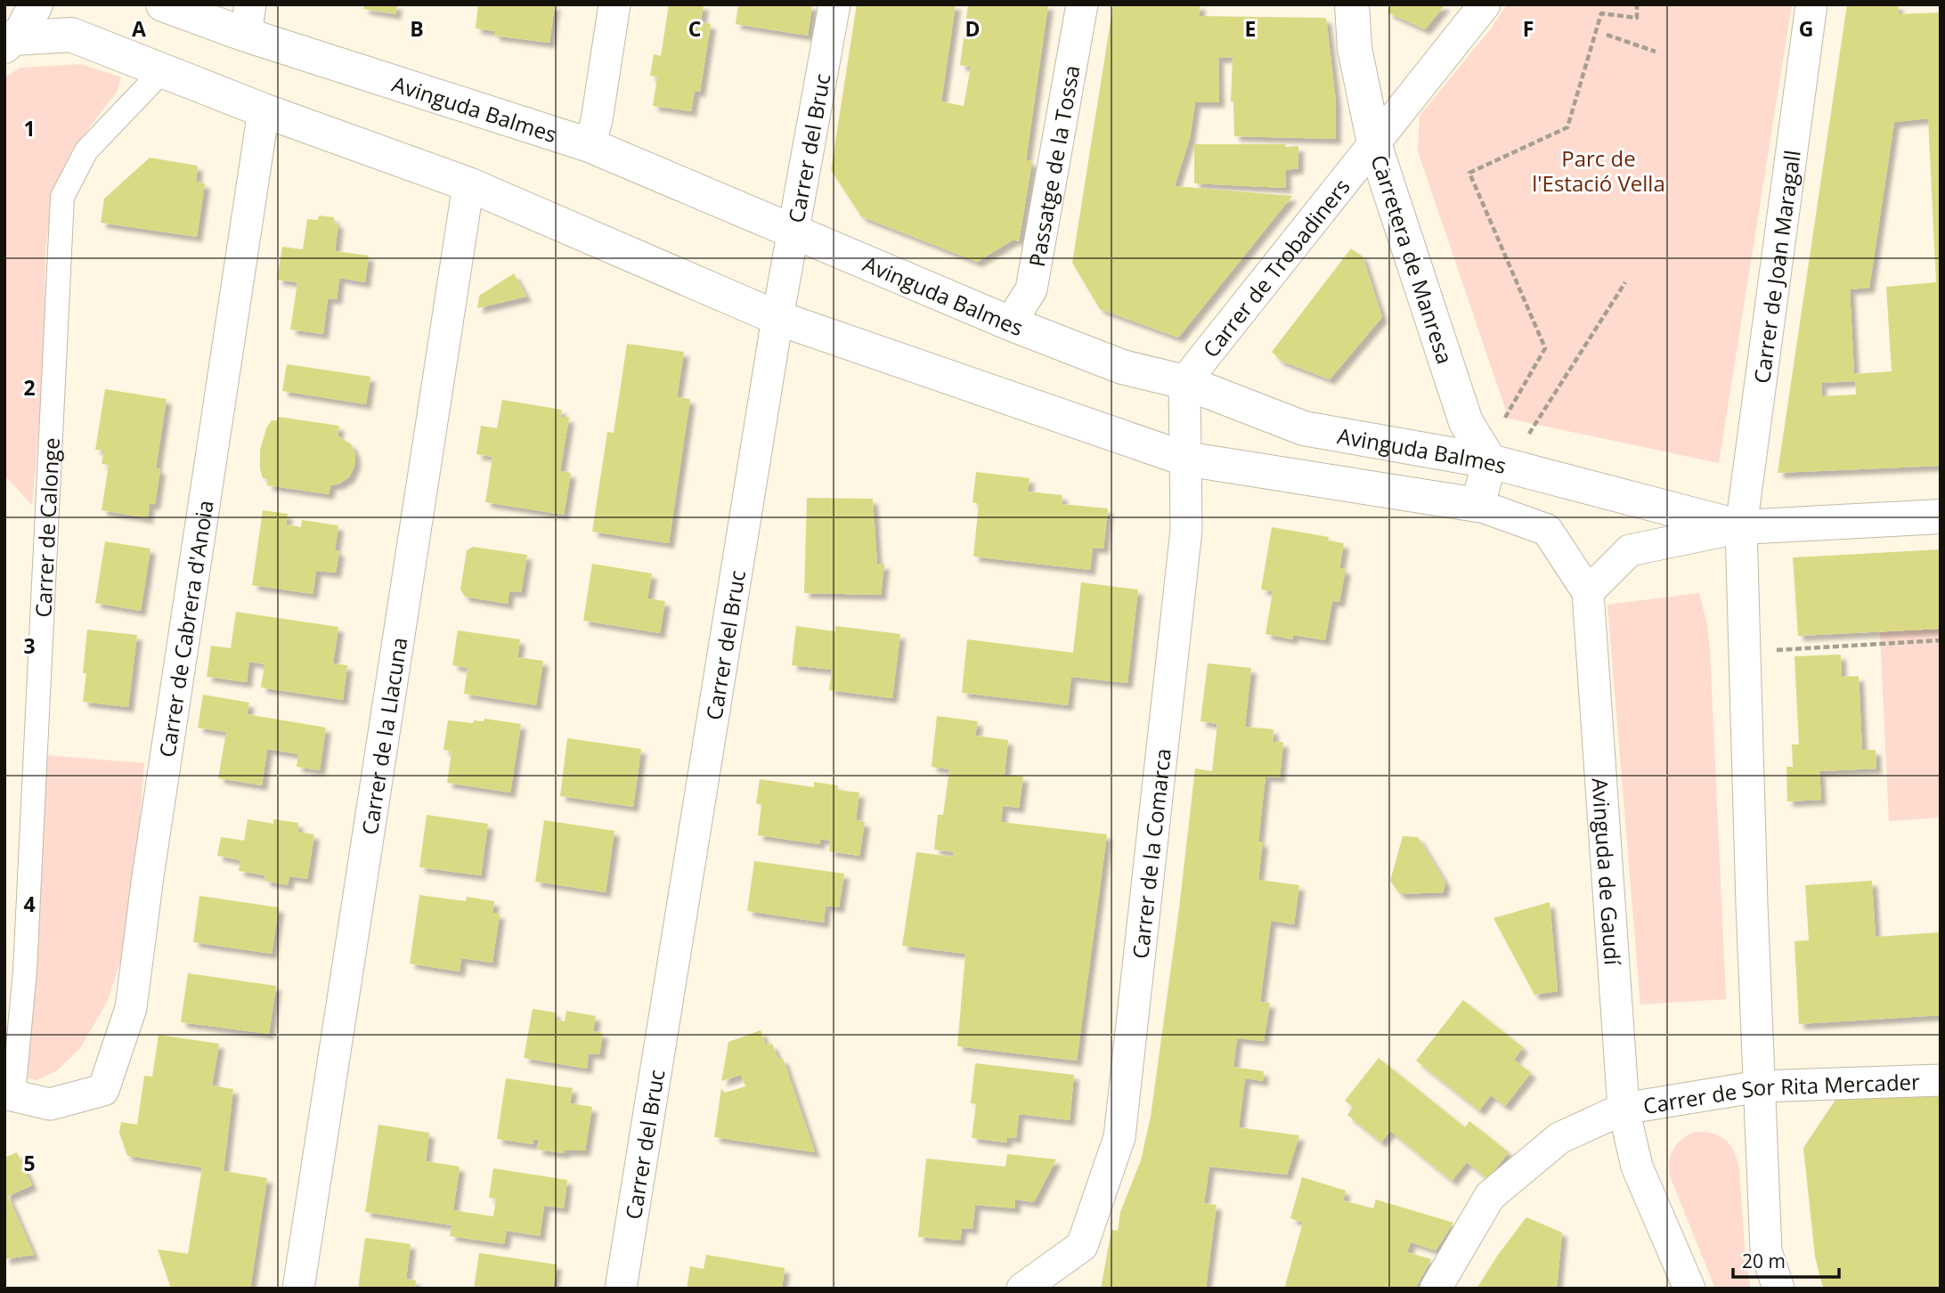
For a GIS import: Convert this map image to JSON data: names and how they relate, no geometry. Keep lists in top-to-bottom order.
{
  "streets": {
    "street": [
      "Avinguda Balmes",
      "Carrer del Bruc",
      "Passatge de la Tossa",
      "Carretera de Manresa",
      "Carrer de Trobadiners",
      "Carrer de Joan Maragall",
      "Carrer de Calonge",
      "Carrer de Cabrera d'Anoia",
      "Carrer de la Llacuna",
      "Carrer de la Comarca",
      "Avinguda de Gaudí",
      "Carrer de Sor Rita Mercader"
    ]
  },
  "crossings": [
    ["Avinguda Balmes", "Carrer del Bruc"],
    ["Avinguda Balmes", "Passatge de la Tossa"],
    ["Avinguda Balmes", "Carretera de Manresa"],
    ["Avinguda Balmes", "Carrer de Trobadiners"],
    ["Avinguda Balmes", "Carrer de Joan Maragall"],
    ["Avinguda Balmes", "Carrer de Calonge"],
    ["Avinguda Balmes", "Carrer de Cabrera d'Anoia"],
    ["Avinguda Balmes", "Carrer de la Llacuna"],
    ["Avinguda Balmes", "Carrer de la Comarca"],
    ["Avinguda Balmes", "Avinguda de Gaudí"],
    ["Carretera de Manresa", "Carrer de Trobadiners"],
    ["Carrer de Trobadiners", "Carrer de la Comarca"],
    ["Carrer de Calonge", "Carrer de Cabrera d'Anoia"],
    ["Avinguda de Gaudí", "Carrer de Sor Rita Mercader"]
  ],
  "parks": ["Parc de l'Estació Vella"],
  "scale_bar": "20 m",
  "grid": {
    "columns": [
      "A",
      "B",
      "C",
      "D",
      "E",
      "F",
      "G"
    ],
    "rows": [
      "1",
      "2",
      "3",
      "4",
      "5"
    ]
  }
}
